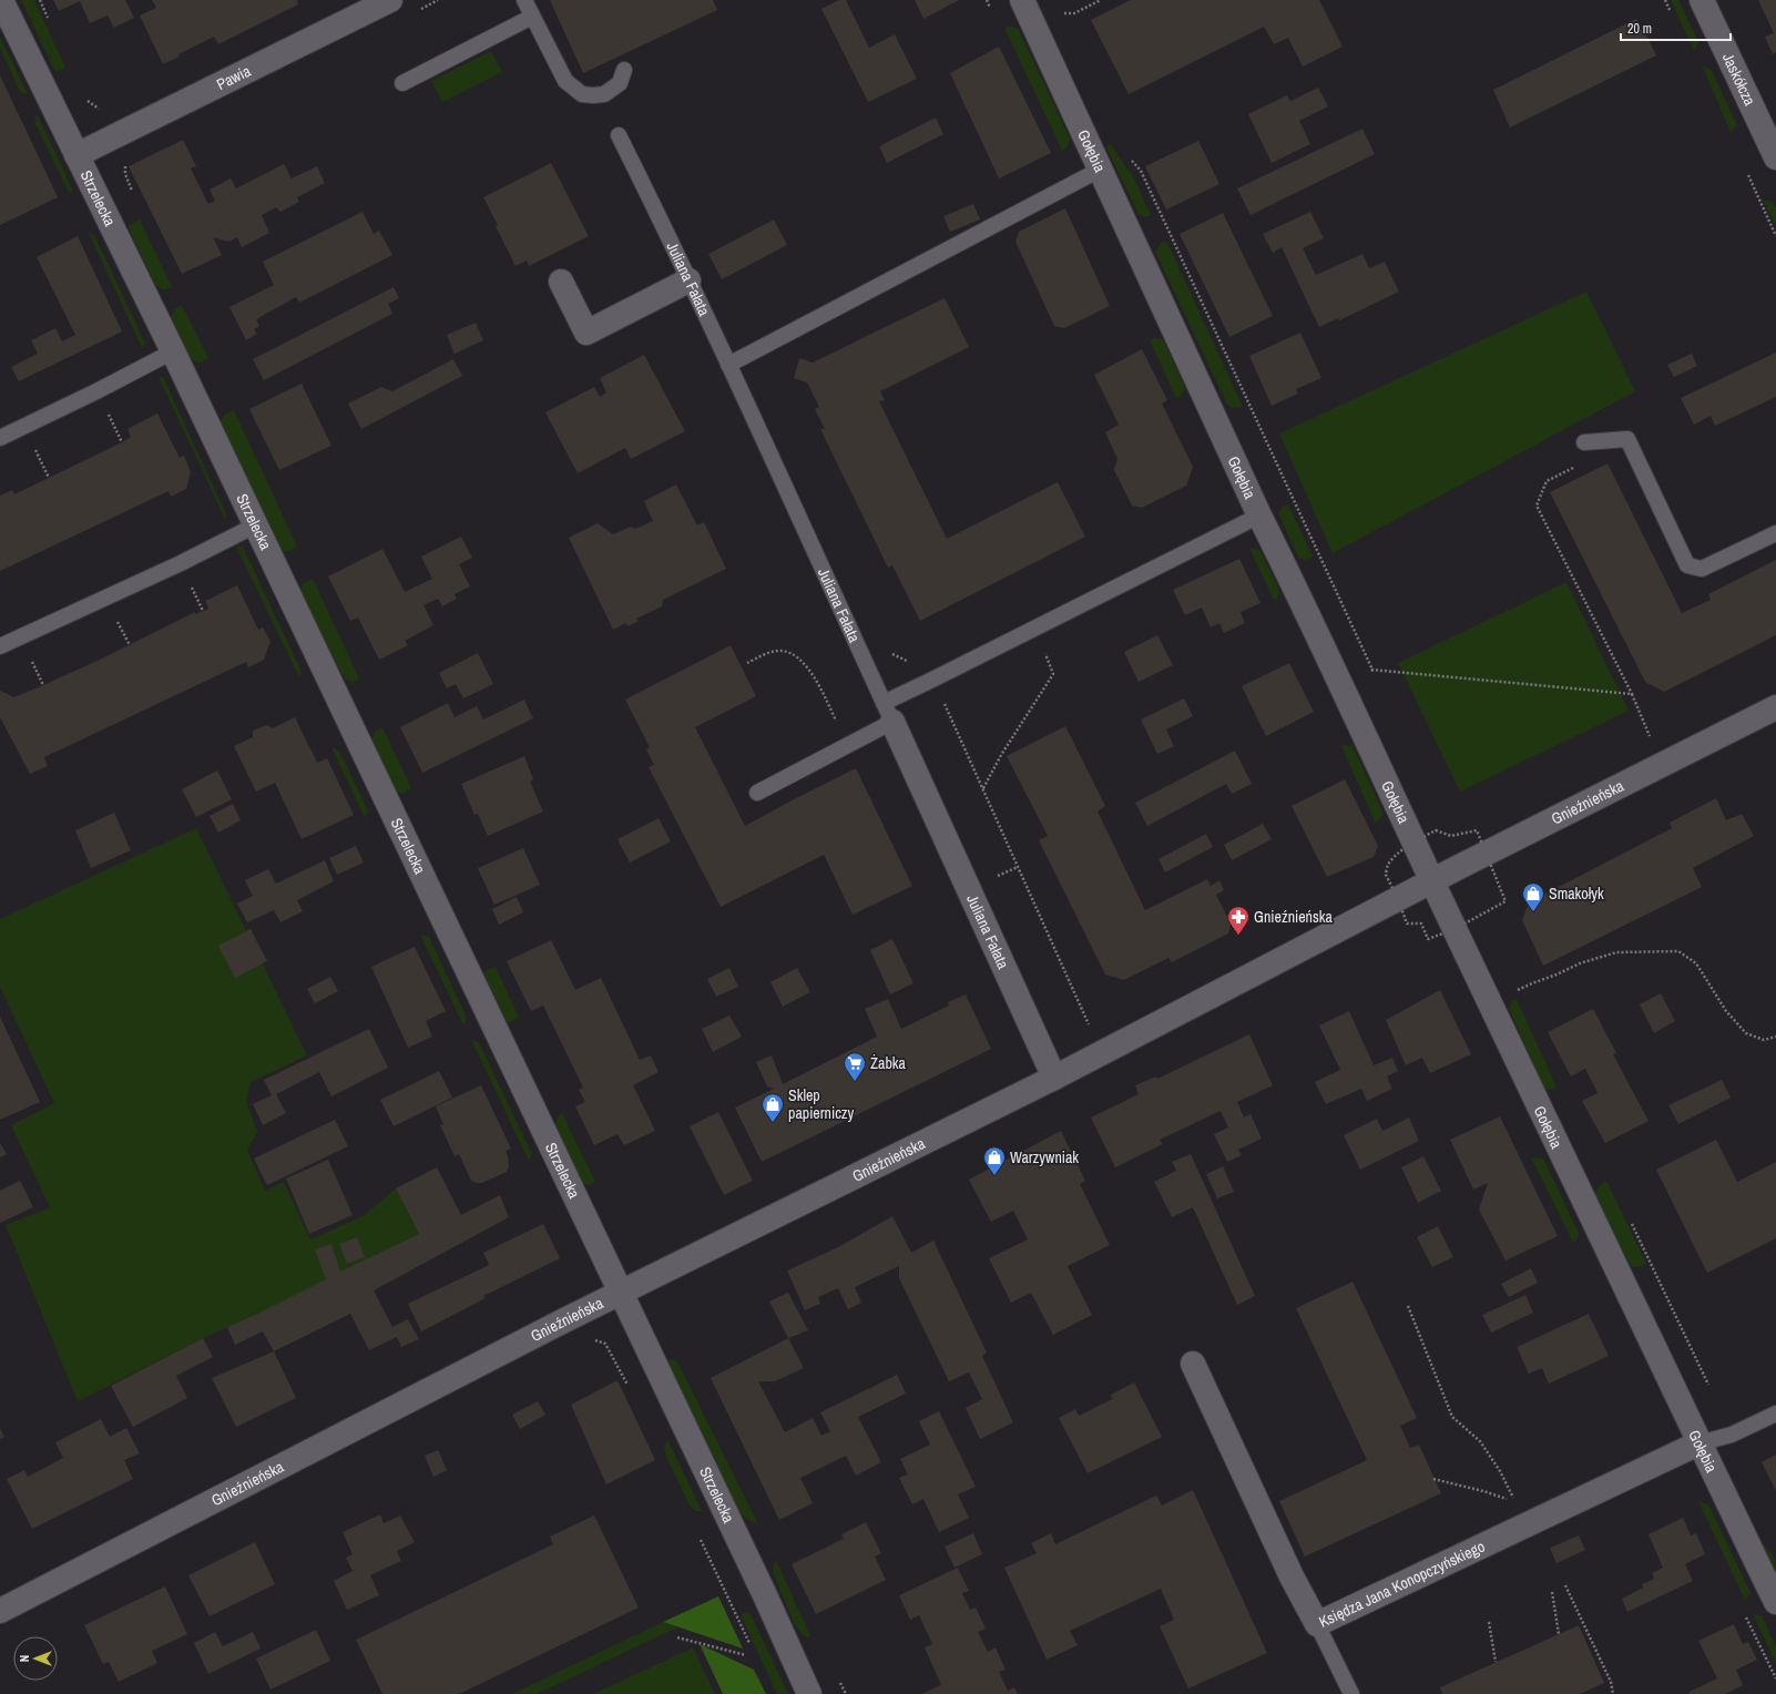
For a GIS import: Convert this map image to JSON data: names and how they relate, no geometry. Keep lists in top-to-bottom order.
{
  "streets": {
    "street": [
      "Pawia",
      "Jaskółcza",
      "Gołębia",
      "Strzelecka",
      "Juliana Fałata",
      "Gnieźnieńska",
      "Księdza Jana Konopczyńskiego"
    ]
  },
  "crossings": [
    ["Pawia", "Strzelecka"],
    ["Gołębia", "Gnieźnieńska"],
    ["Gołębia", "Księdza Jana Konopczyńskiego"],
    ["Strzelecka", "Gnieźnieńska"],
    ["Juliana Fałata", "Gnieźnieńska"]
  ],
  "places": {
    "shop": ["Smakołyk", "Sklep papierniczy", "Warzywniak"],
    "pharmacy": ["Gnieźnieńska"],
    "supermarket": ["Żabka"]
  },
  "scale_bar": "20 m",
  "north": "left"
}
